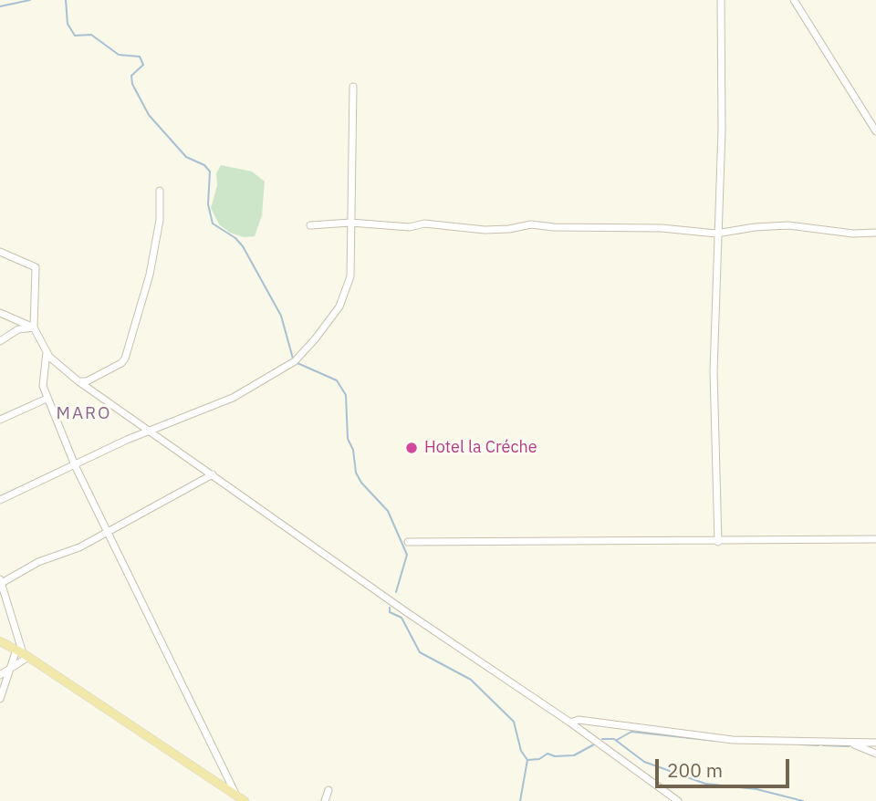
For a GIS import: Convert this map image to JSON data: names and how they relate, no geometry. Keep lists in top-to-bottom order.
{
  "districts": ["MARO"],
  "places": ["Hotel la Créche"],
  "scale_bar": "200 m"
}
